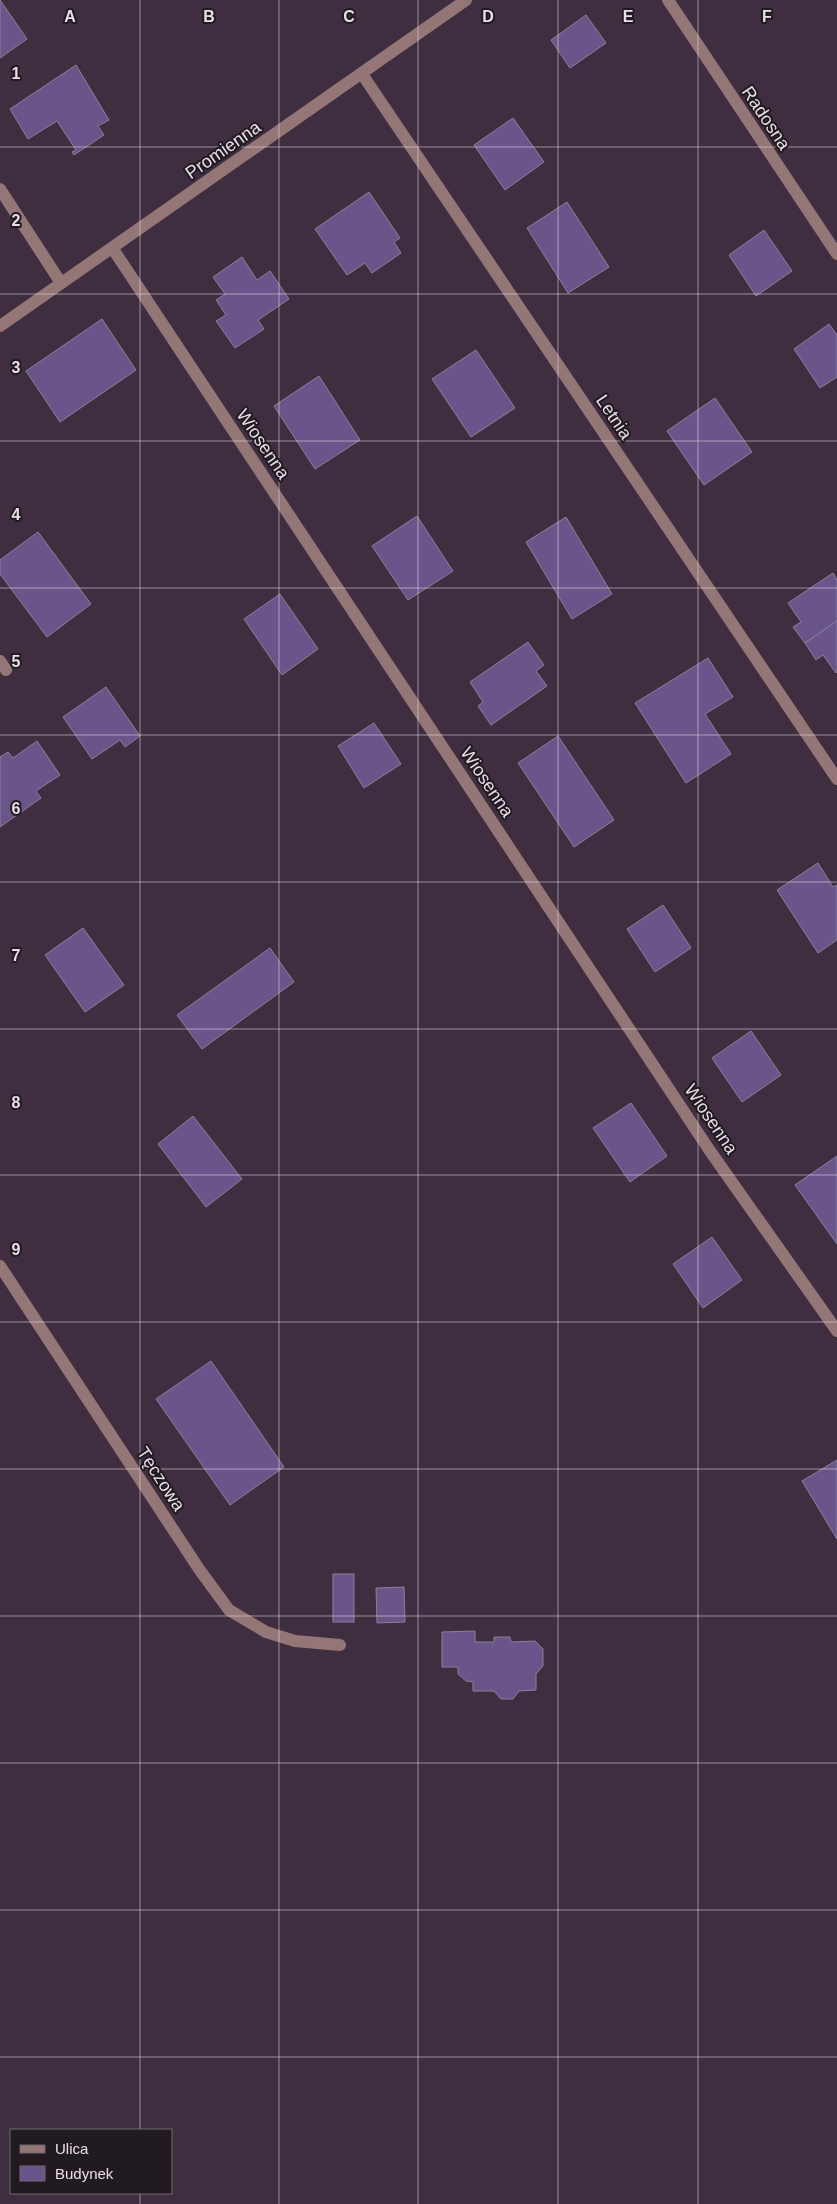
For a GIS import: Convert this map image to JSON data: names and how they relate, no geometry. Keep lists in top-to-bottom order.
{
  "streets": {
    "street": [
      "Radosna",
      "Promienna",
      "Letnia",
      "Wiosenna",
      "Tęczowa"
    ]
  },
  "crossings": [
    ["Promienna", "Letnia"],
    ["Promienna", "Wiosenna"]
  ],
  "legend": ["Ulica", "Budynek"],
  "grid": {
    "columns": [
      "A",
      "B",
      "C",
      "D",
      "E",
      "F"
    ],
    "rows": [
      "1",
      "2",
      "3",
      "4",
      "5",
      "6",
      "7",
      "8",
      "9"
    ]
  }
}
